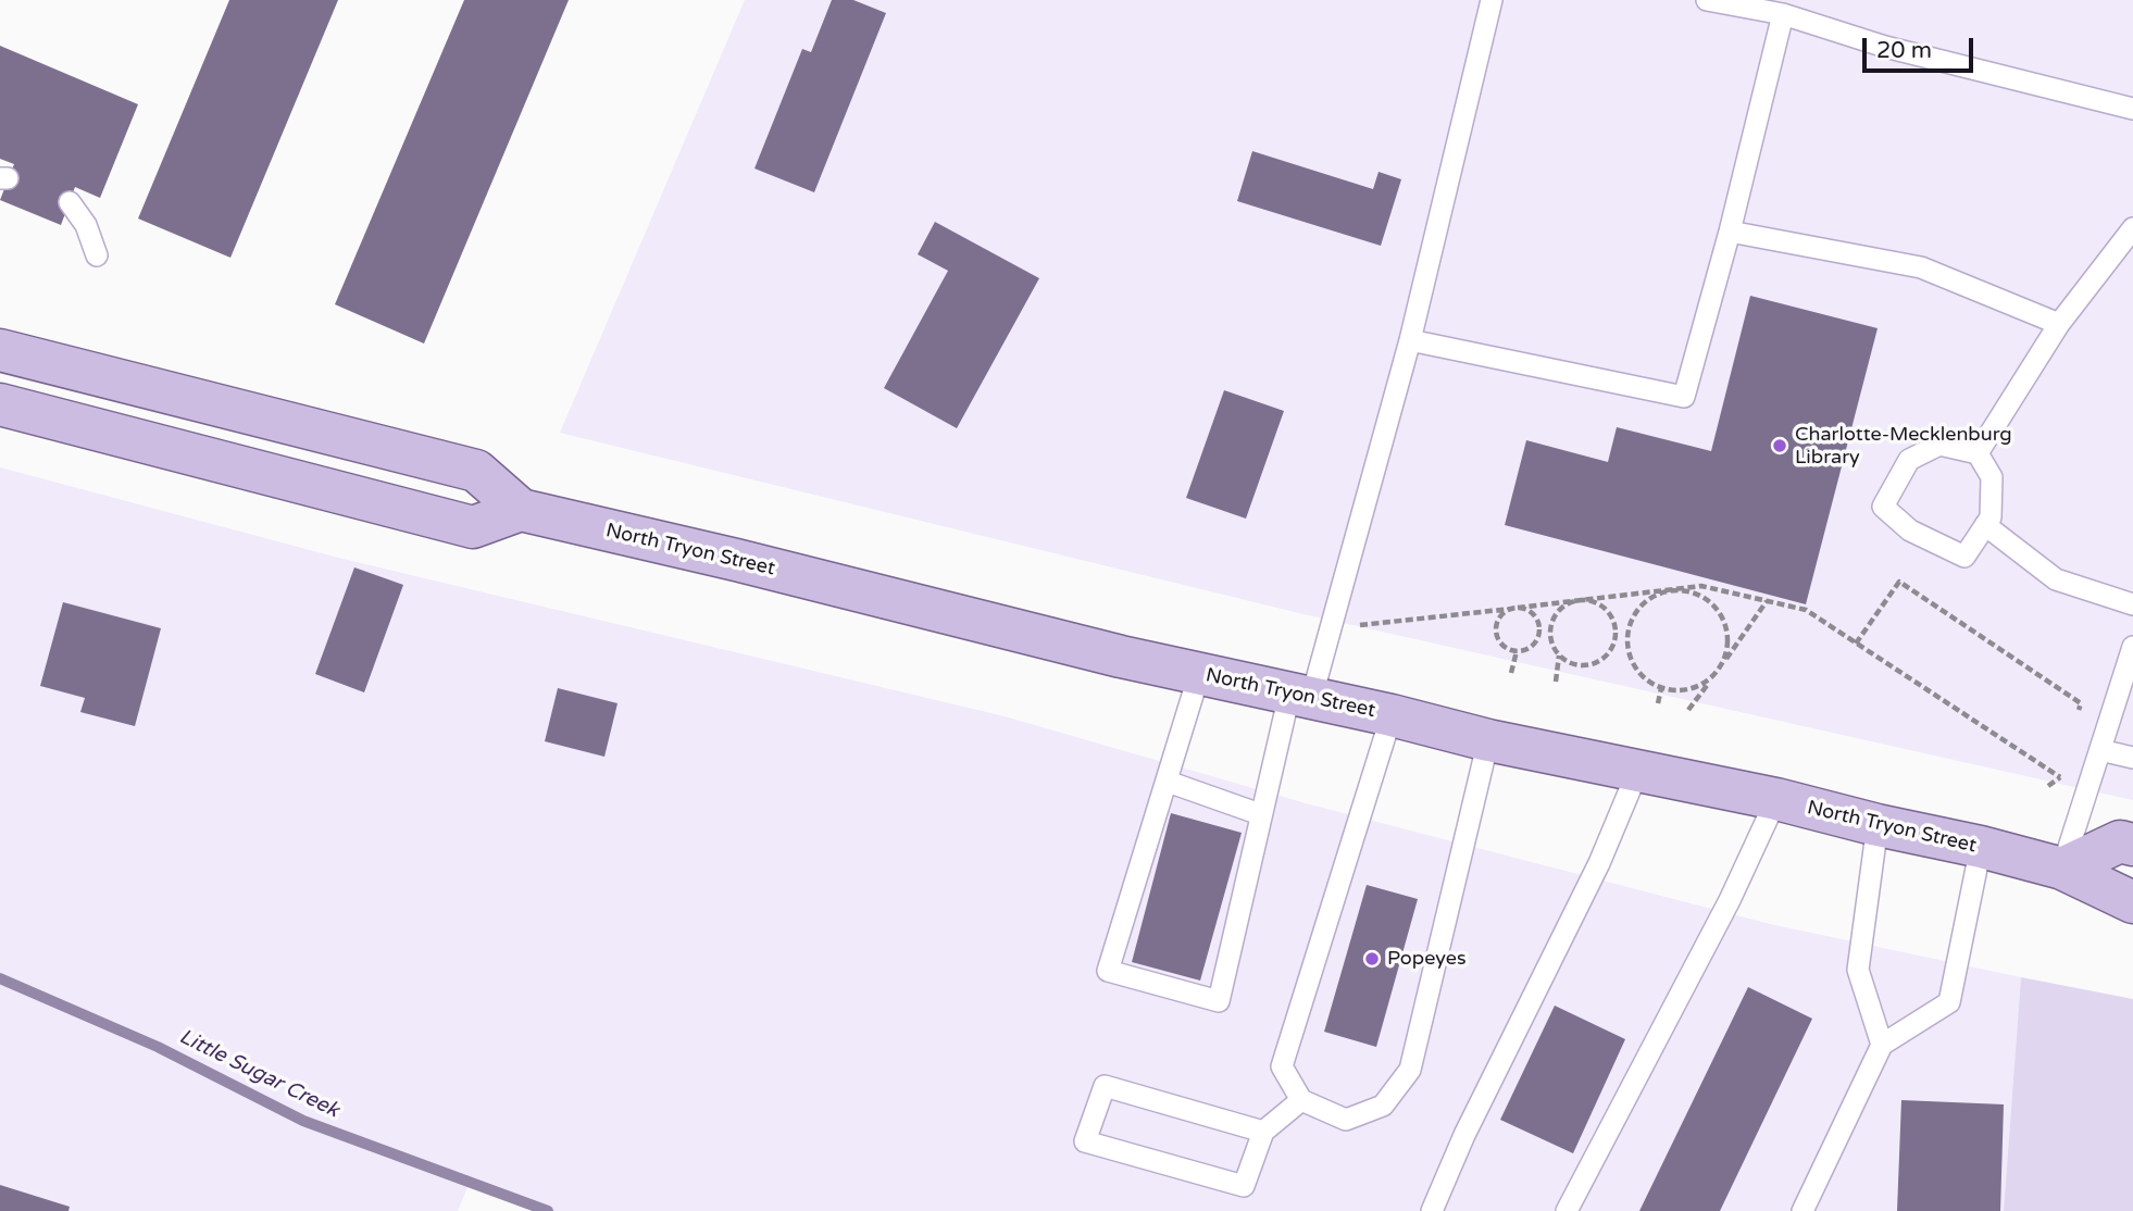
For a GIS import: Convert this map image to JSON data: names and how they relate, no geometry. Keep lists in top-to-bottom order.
{
  "streets": {
    "main road": ["North Tryon Street"]
  },
  "water": ["Little Sugar Creek"],
  "places": ["Charlotte-Mecklenburg Library", "Popeyes"],
  "scale_bar": "20 m"
}
